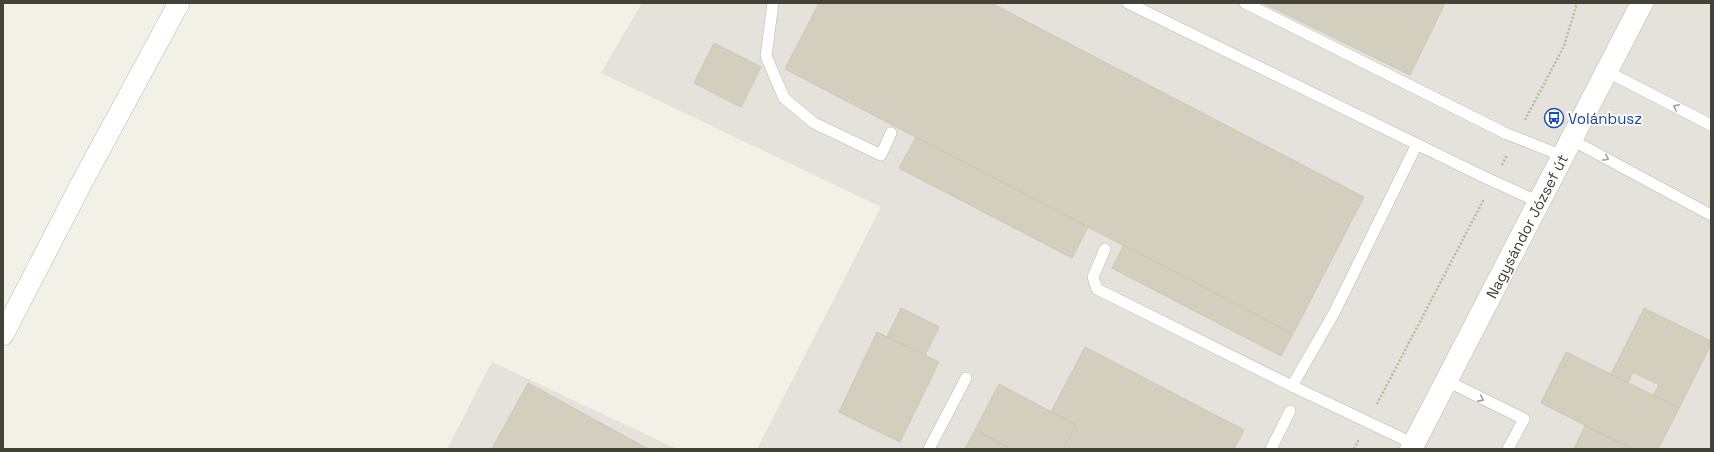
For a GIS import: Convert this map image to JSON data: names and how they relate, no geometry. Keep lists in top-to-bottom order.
{
  "streets": {
    "street": ["Nagysándor József út"]
  },
  "places": {
    "bus stop": ["Volánbusz"]
  }
}
